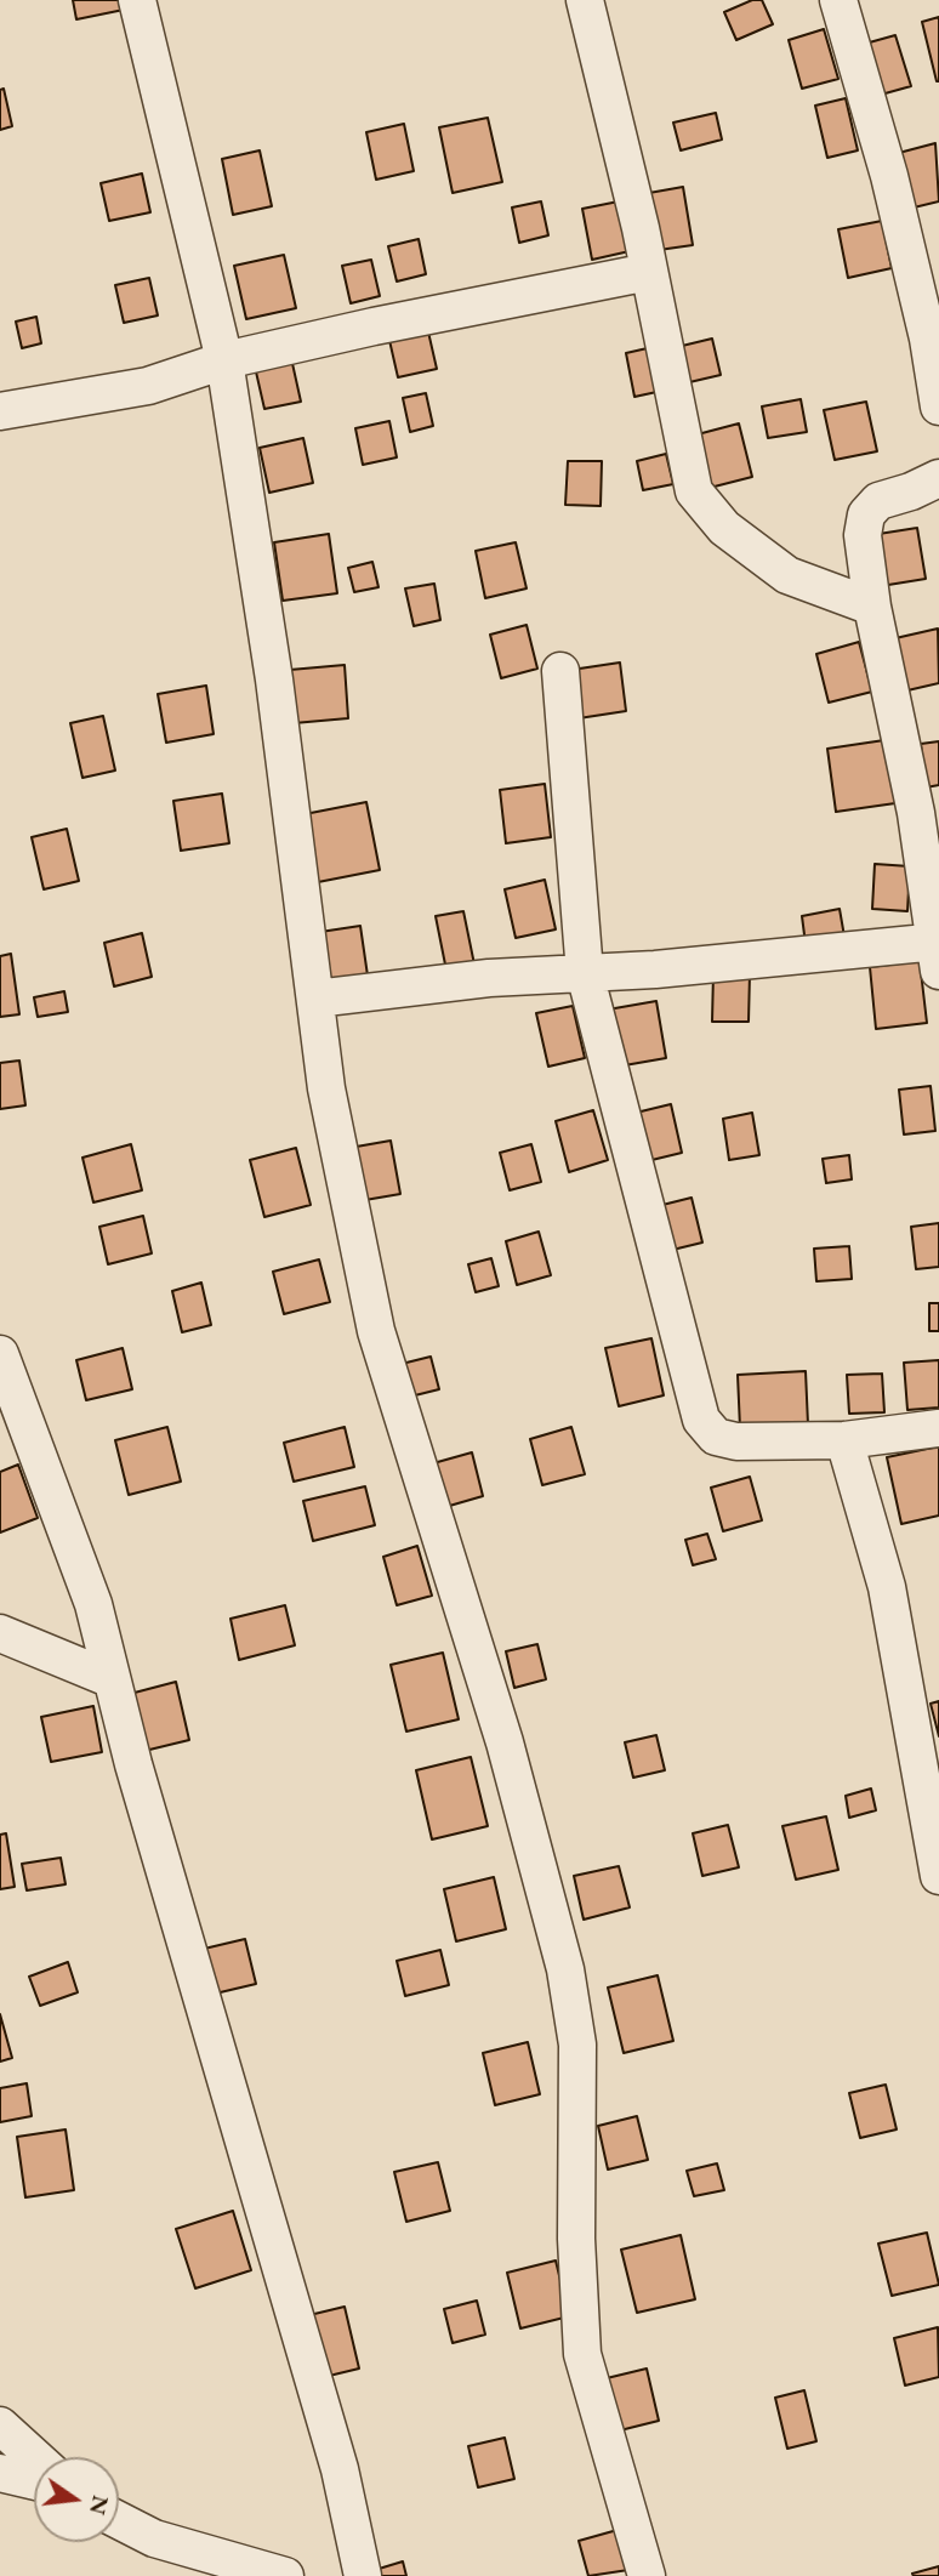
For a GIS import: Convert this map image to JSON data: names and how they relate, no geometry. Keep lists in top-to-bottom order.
{
  "north": "right"
}
